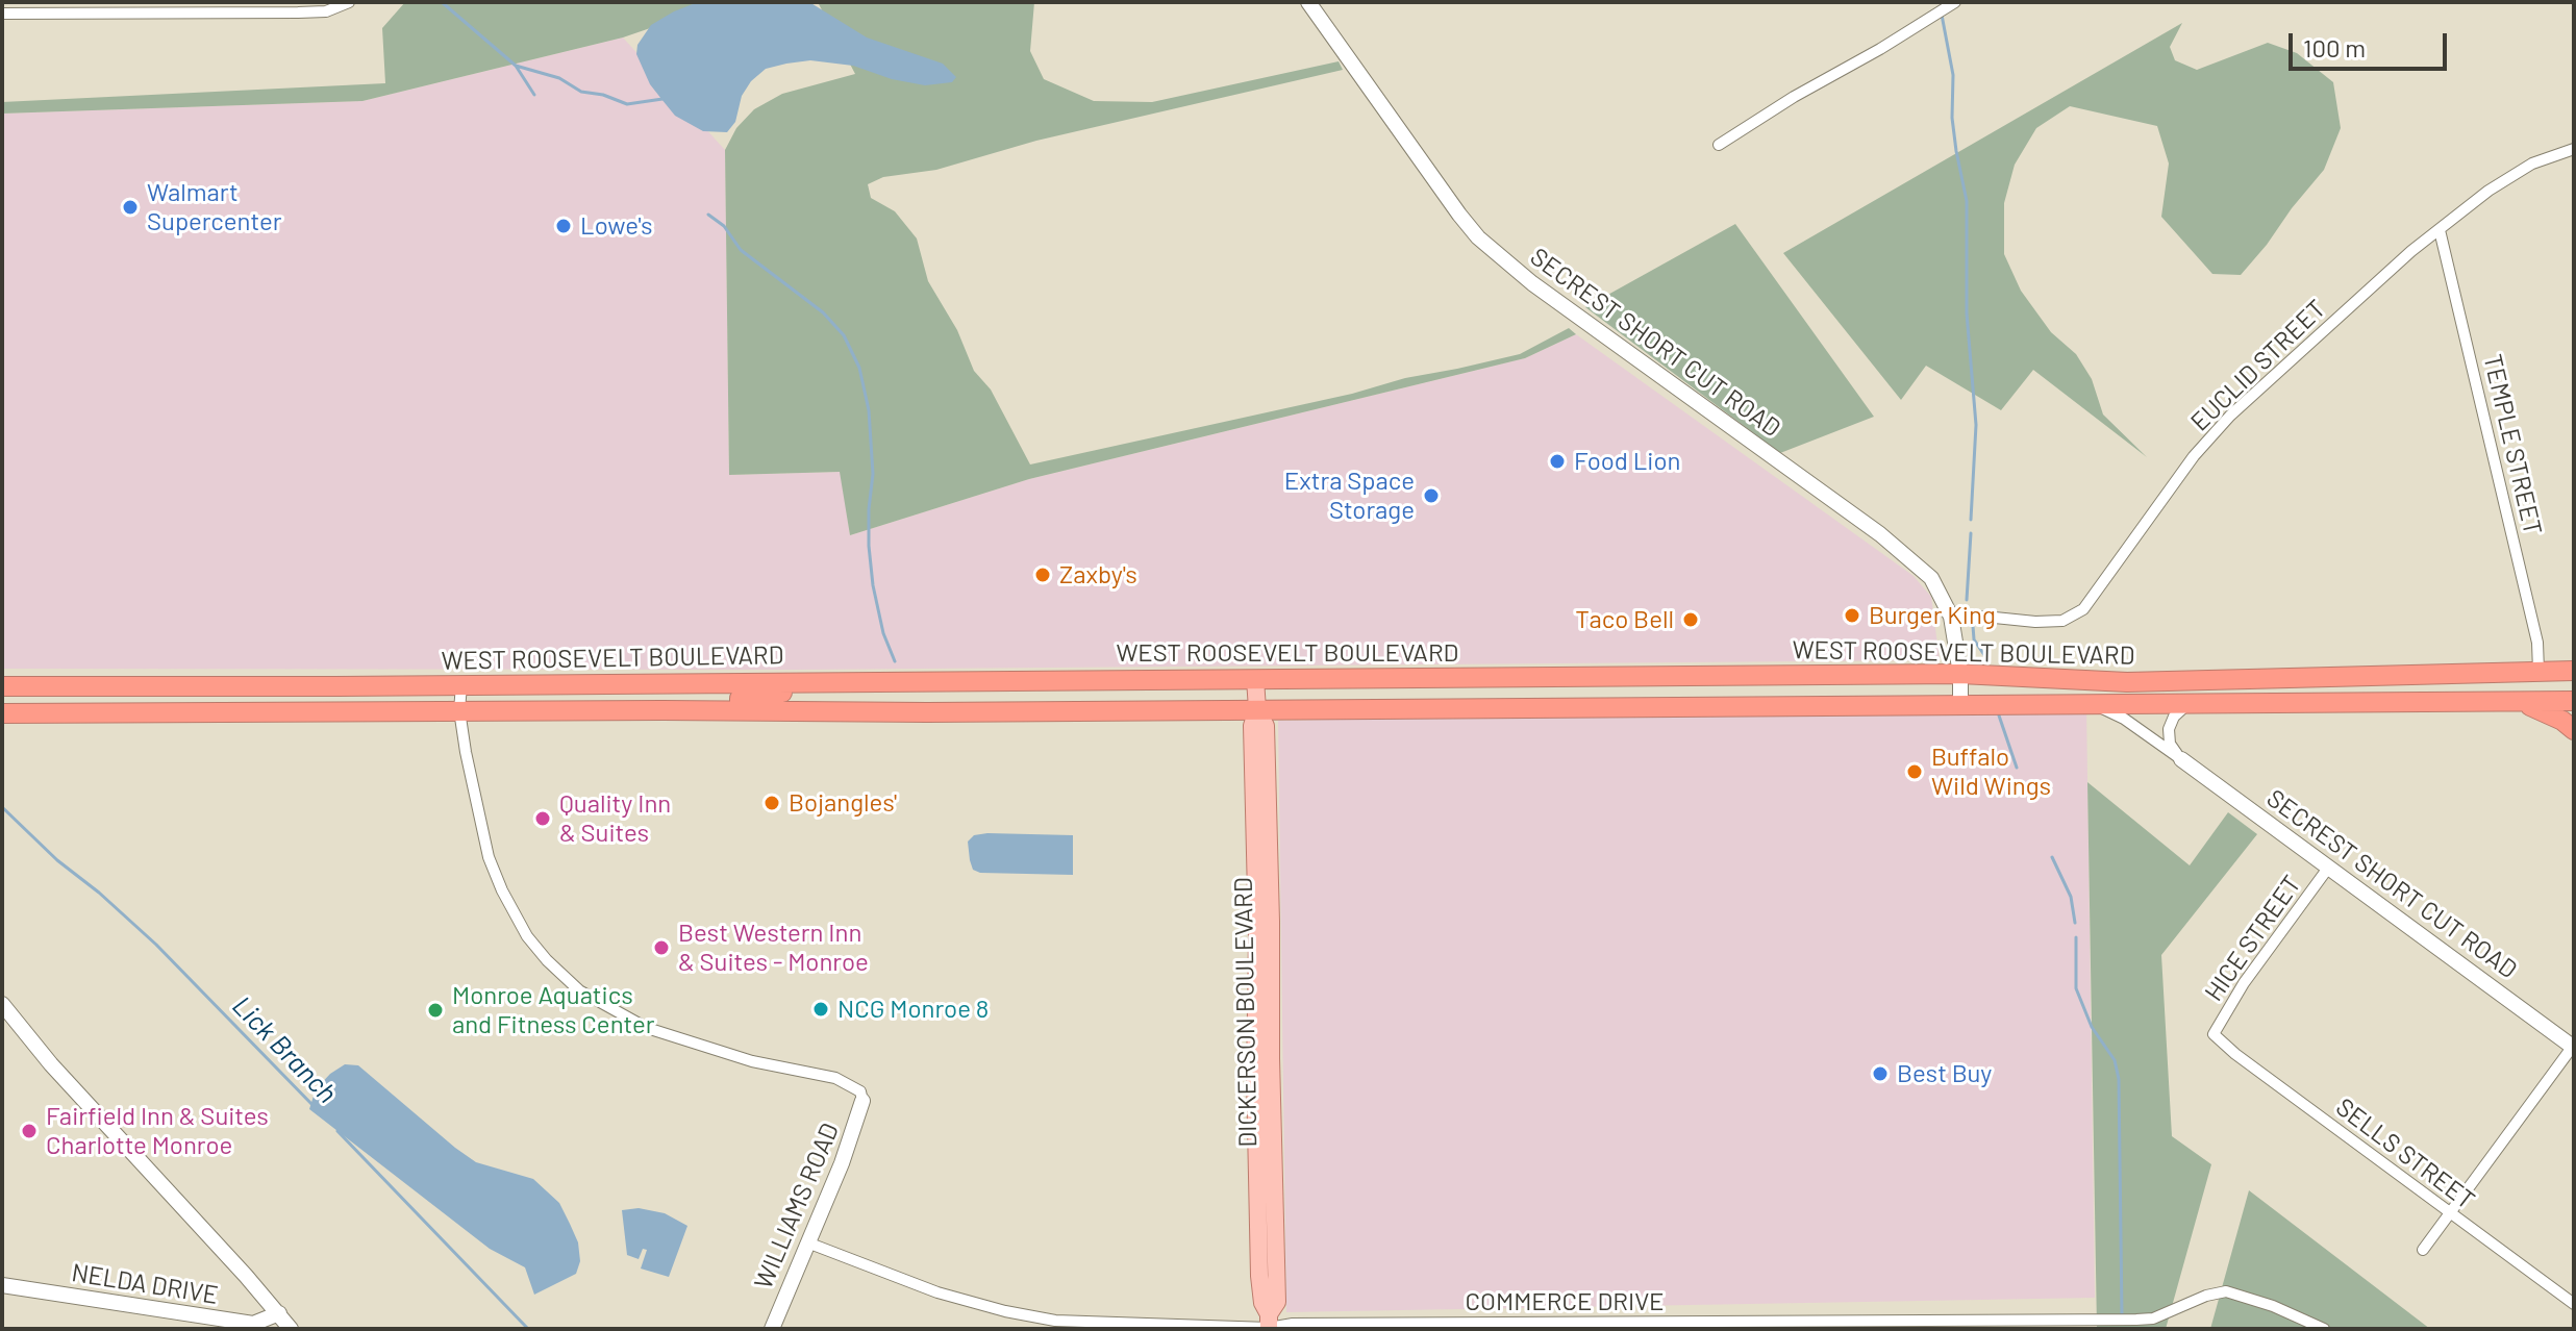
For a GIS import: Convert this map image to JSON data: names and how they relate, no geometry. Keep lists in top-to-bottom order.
{
  "streets": {
    "highway": ["WEST ROOSEVELT BOULEVARD"],
    "main road": ["DICKERSON BOULEVARD"],
    "street": [
      "SECREST SHORT CUT ROAD",
      "EUCLID STREET",
      "TEMPLE STREET",
      "HICE STREET",
      "SELLS STREET",
      "WILLIAMS ROAD",
      "NELDA DRIVE",
      "COMMERCE DRIVE"
    ]
  },
  "crossings": [
    ["SECREST SHORT CUT ROAD", "EUCLID STREET"],
    ["SECREST SHORT CUT ROAD", "WEST ROOSEVELT BOULEVARD"],
    ["SECREST SHORT CUT ROAD", "HICE STREET"],
    ["EUCLID STREET", "TEMPLE STREET"],
    ["TEMPLE STREET", "WEST ROOSEVELT BOULEVARD"],
    ["WEST ROOSEVELT BOULEVARD", "DICKERSON BOULEVARD"],
    ["HICE STREET", "SELLS STREET"],
    ["DICKERSON BOULEVARD", "COMMERCE DRIVE"],
    ["WILLIAMS ROAD", "COMMERCE DRIVE"]
  ],
  "water": ["Lick Branch"],
  "places": [
    "Walmart Supercenter",
    "Lowe's",
    "Food Lion",
    "Extra Space Storage",
    "Zaxby's",
    "Burger King",
    "Taco Bell",
    "Buffalo Wild Wings",
    "Bojangles'",
    "Quality Inn & Suites",
    "Best Western Inn & Suites - Monroe",
    "NCG Monroe 8",
    "Monroe Aquatics and Fitness Center",
    "Best Buy",
    "Fairfield Inn & Suites Charlotte Monroe"
  ],
  "scale_bar": "100 m"
}
